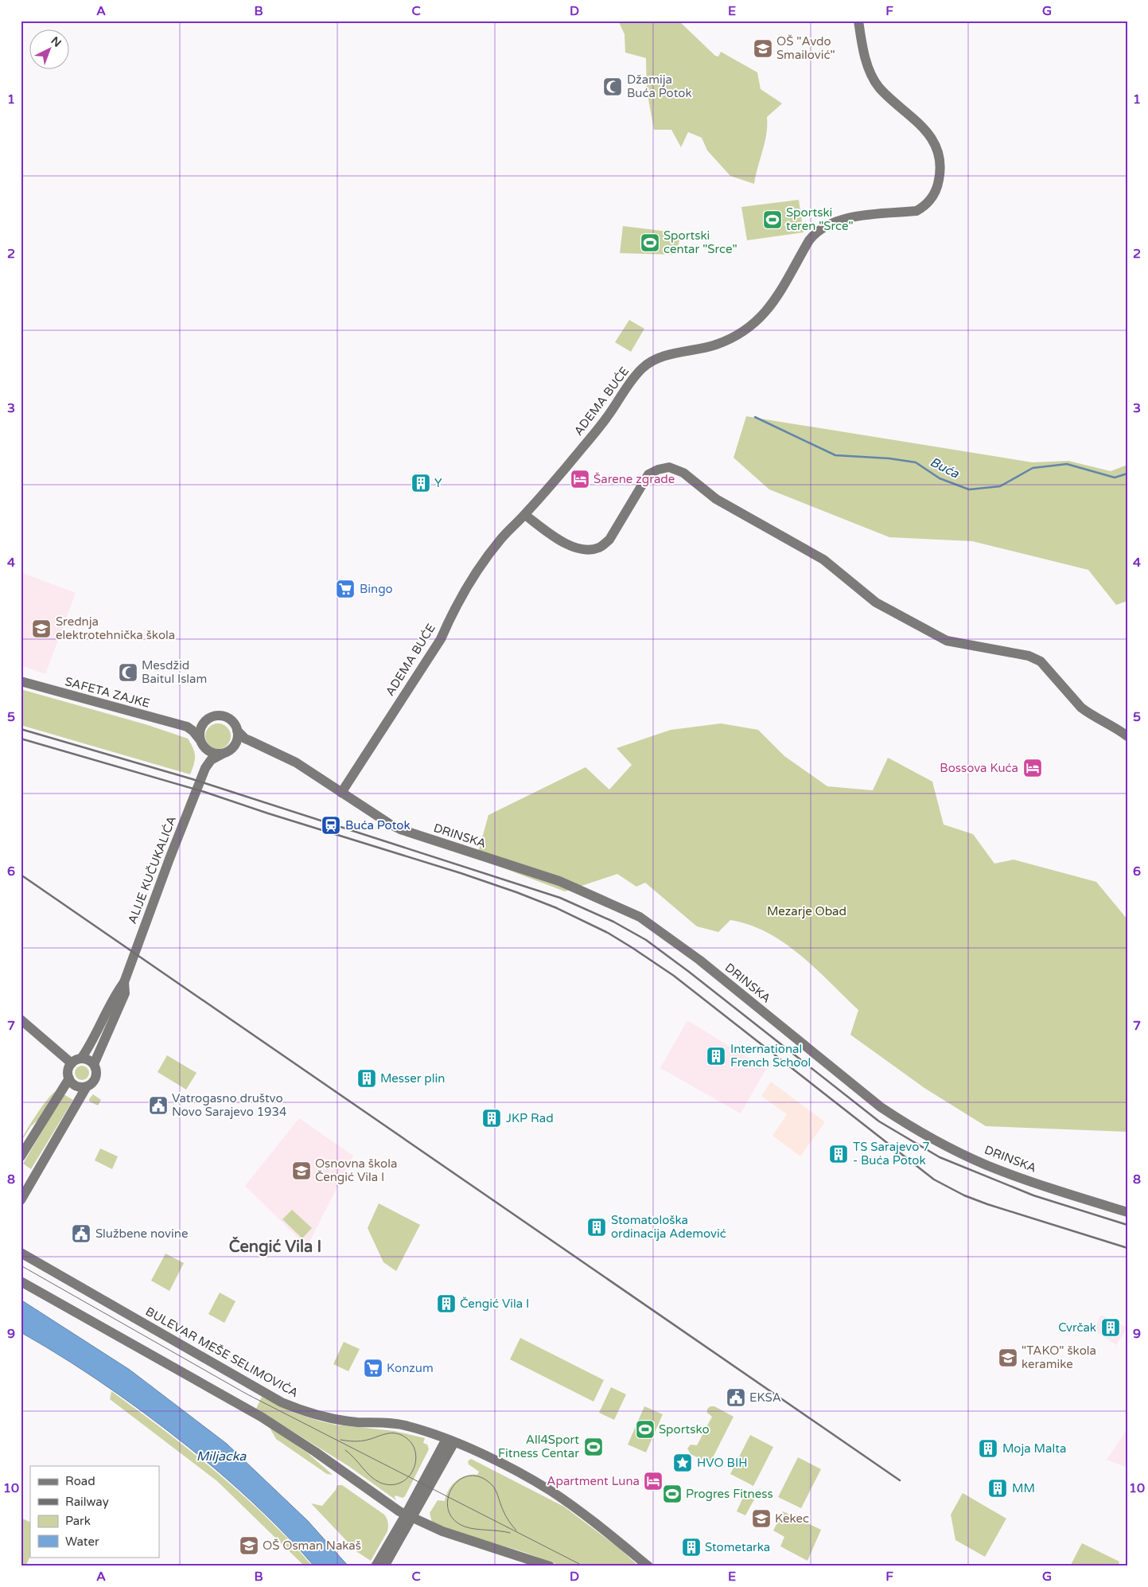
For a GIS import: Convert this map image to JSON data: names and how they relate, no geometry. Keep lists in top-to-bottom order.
{
  "streets": {
    "main road": [
      "ADEMA BUĆE",
      "SAFETA ZAJKE",
      "DRINSKA",
      "ALIJE KUČUKALIĆA",
      "BULEVAR MEŠE SELIMOVIĆA"
    ]
  },
  "crossings": [
    ["ADEMA BUĆE", "DRINSKA"],
    ["SAFETA ZAJKE", "ALIJE KUČUKALIĆA"]
  ],
  "districts": ["Čengić Vila I"],
  "water": ["Buća", "Miljacka"],
  "parks": ["Mezarje Obad"],
  "places": {
    "school or university": [
      "OŠ \"Avdo Smailović\"",
      "Srednja elektrotehnička škola",
      "Osnovna škola Čengić Vila I",
      "\"TAKO\" škola keramike",
      "Kekec",
      "OŠ Osman Nakaš"
    ],
    "mosque": ["Džamija Buća Potok", "Mesdžid Baitul Islam"],
    "sports": [
      "Sportski teren \"Srce\"",
      "Sportski centar \"Srce\"",
      "Sportsko",
      "All4Sport Fitness Centar",
      "Progres Fitness"
    ],
    "hotel": ["Šarene zgrade", "Bossova Kuća", "Apartment Luna"],
    "building": [
      "Y",
      "International French School",
      "Messer plin",
      "JKP Rad",
      "TS Sarajevo 7 - Buća Potok",
      "Stomatološka ordinacija Ademović",
      "Čengić Vila I",
      "Cvrčak",
      "Moja Malta",
      "MM",
      "Stometarka"
    ],
    "supermarket": ["Bingo", "Konzum"],
    "station": ["Buća Potok"],
    "public building": ["Vatrogasno društvo Novo Sarajevo 1934", "Službene novine", "EKSA"],
    "place": ["HVO BIH"]
  },
  "legend": [
    "Road",
    "Railway",
    "Park",
    "Water"
  ],
  "north": "top right",
  "grid": {
    "columns": [
      "A",
      "B",
      "C",
      "D",
      "E",
      "F",
      "G"
    ],
    "rows": [
      "1",
      "2",
      "3",
      "4",
      "5",
      "6",
      "7",
      "8",
      "9",
      "10"
    ]
  }
}
